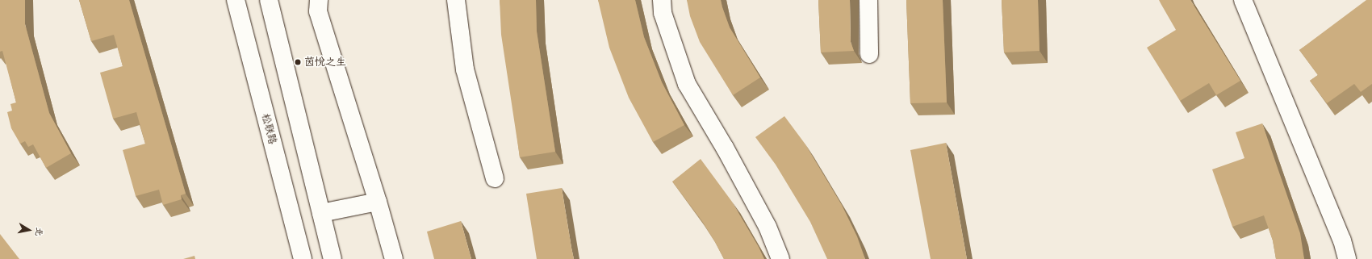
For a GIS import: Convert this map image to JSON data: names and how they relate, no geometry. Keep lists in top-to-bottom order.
{
  "streets": {
    "street": ["松联路"]
  },
  "places": ["茵悦之生"],
  "north": "right"
}
